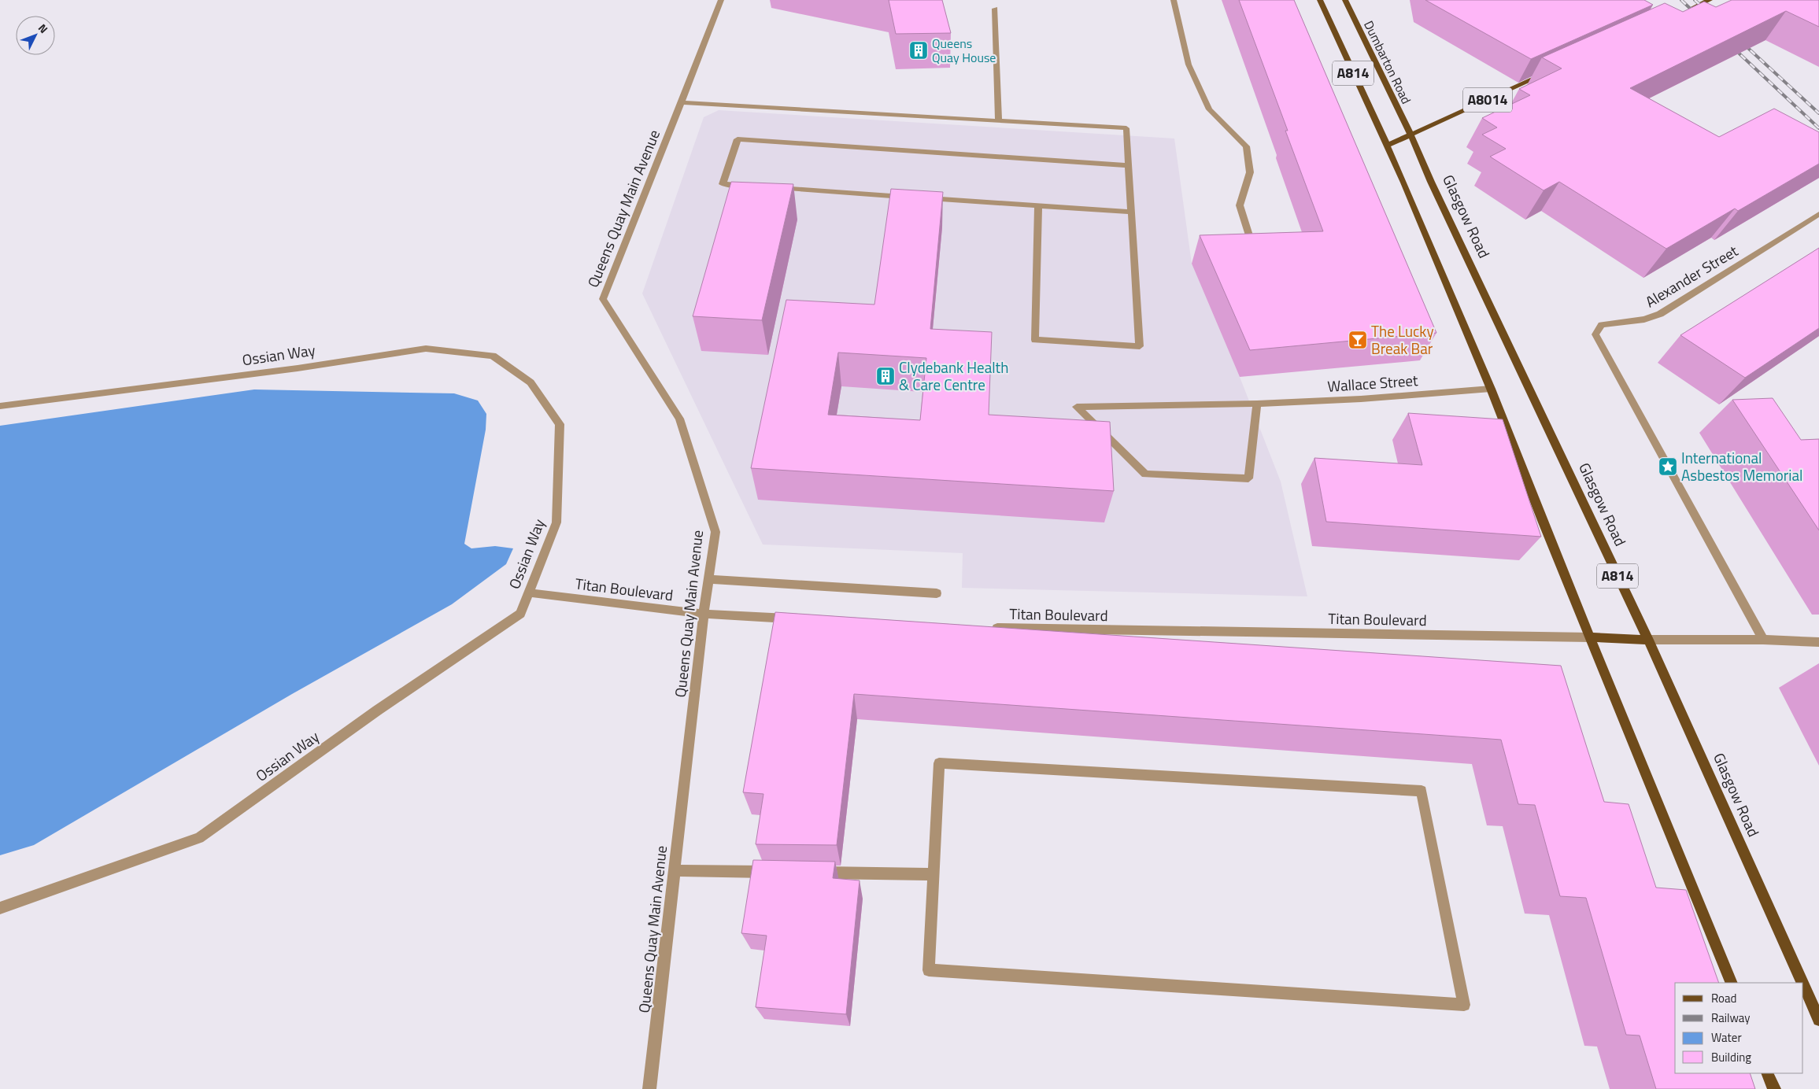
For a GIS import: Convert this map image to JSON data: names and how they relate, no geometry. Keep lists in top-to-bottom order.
{
  "streets": {
    "main road": [
      "Dumbarton Road",
      "A814",
      "A8014",
      "Glasgow Road"
    ],
    "street": [
      "Queens Quay Main Avenue",
      "Alexander Street",
      "Ossian Way",
      "Wallace Street",
      "Titan Boulevard"
    ]
  },
  "crossings": [
    ["Dumbarton Road", "A8014"],
    ["Dumbarton Road", "Glasgow Road"],
    ["A814", "A8014"],
    ["A814", "Wallace Street"],
    ["A814", "Titan Boulevard"],
    ["A8014", "Glasgow Road"],
    ["Queens Quay Main Avenue", "Titan Boulevard"],
    ["Ossian Way", "Titan Boulevard"]
  ],
  "places": {
    "building": ["Queens Quay House", "Clydebank Health & Care Centre"],
    "bar": ["The Lucky Break Bar"],
    "place": ["International Asbestos Memorial"]
  },
  "legend": [
    "Road",
    "Railway",
    "Water",
    "Building"
  ],
  "north": "top right"
}
